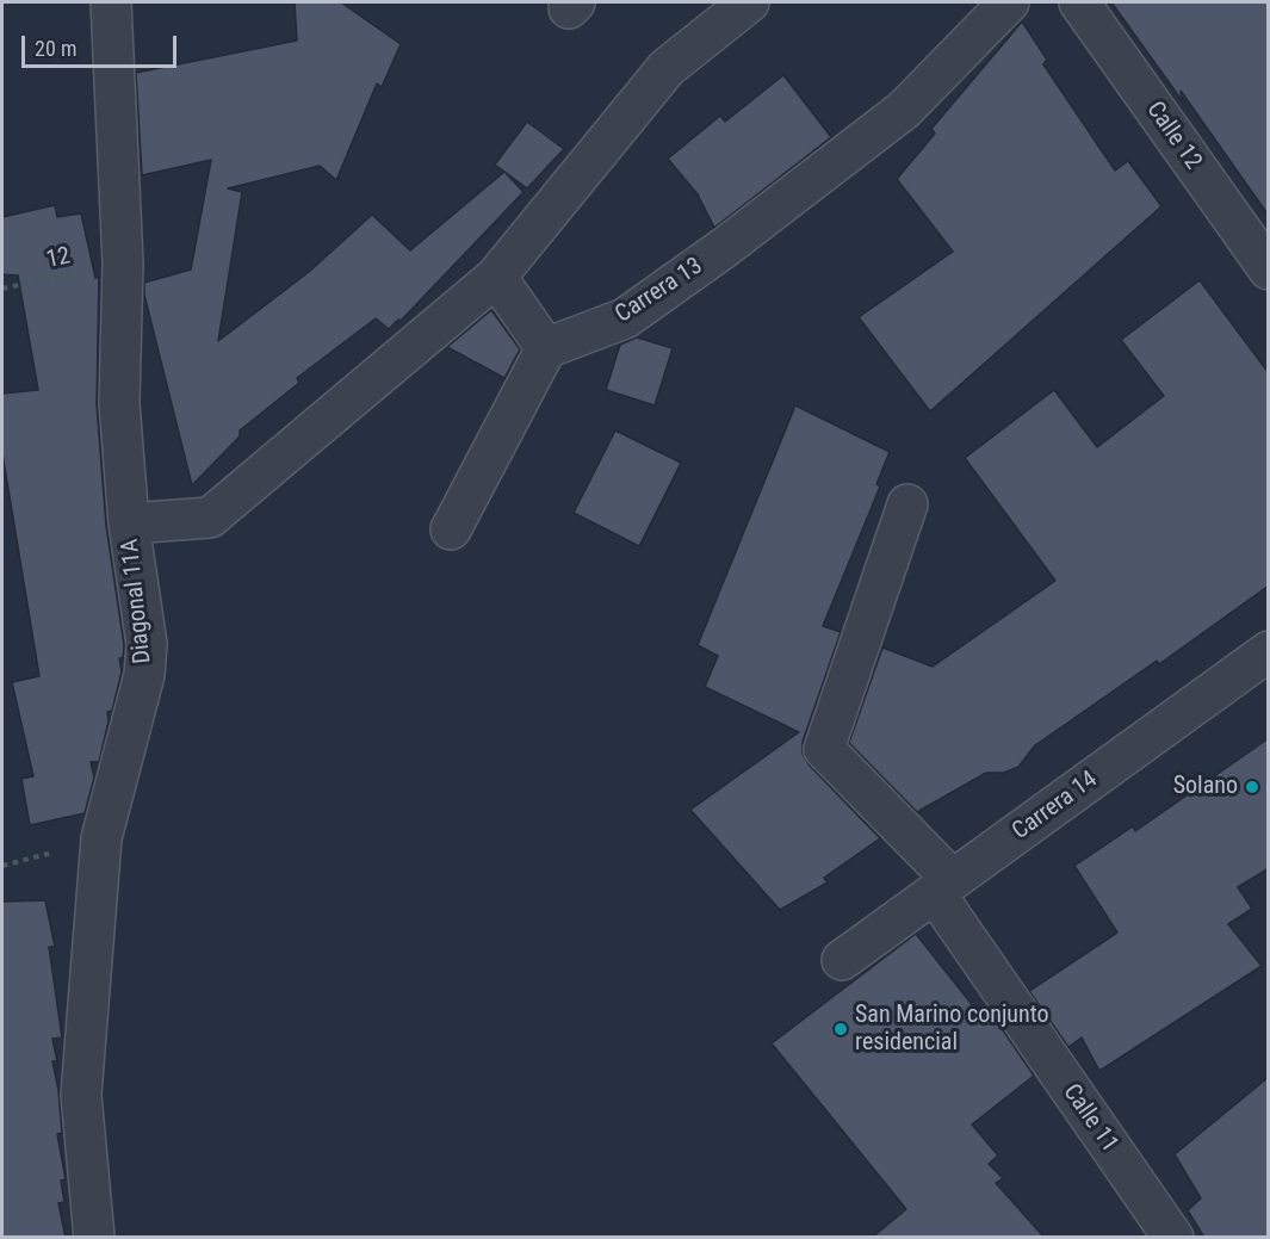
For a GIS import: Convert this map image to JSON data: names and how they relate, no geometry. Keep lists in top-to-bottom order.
{
  "streets": {
    "street": [
      "Calle 12",
      "Carrera 13",
      "Diagonal 11A",
      "Carrera 14",
      "Calle 11"
    ],
    "path": ["12"]
  },
  "crossings": [
    ["12", "Diagonal 11A"],
    ["Carrera 14", "Calle 11"]
  ],
  "places": ["Solano", "San Marino conjunto residencial"],
  "scale_bar": "20 m"
}
